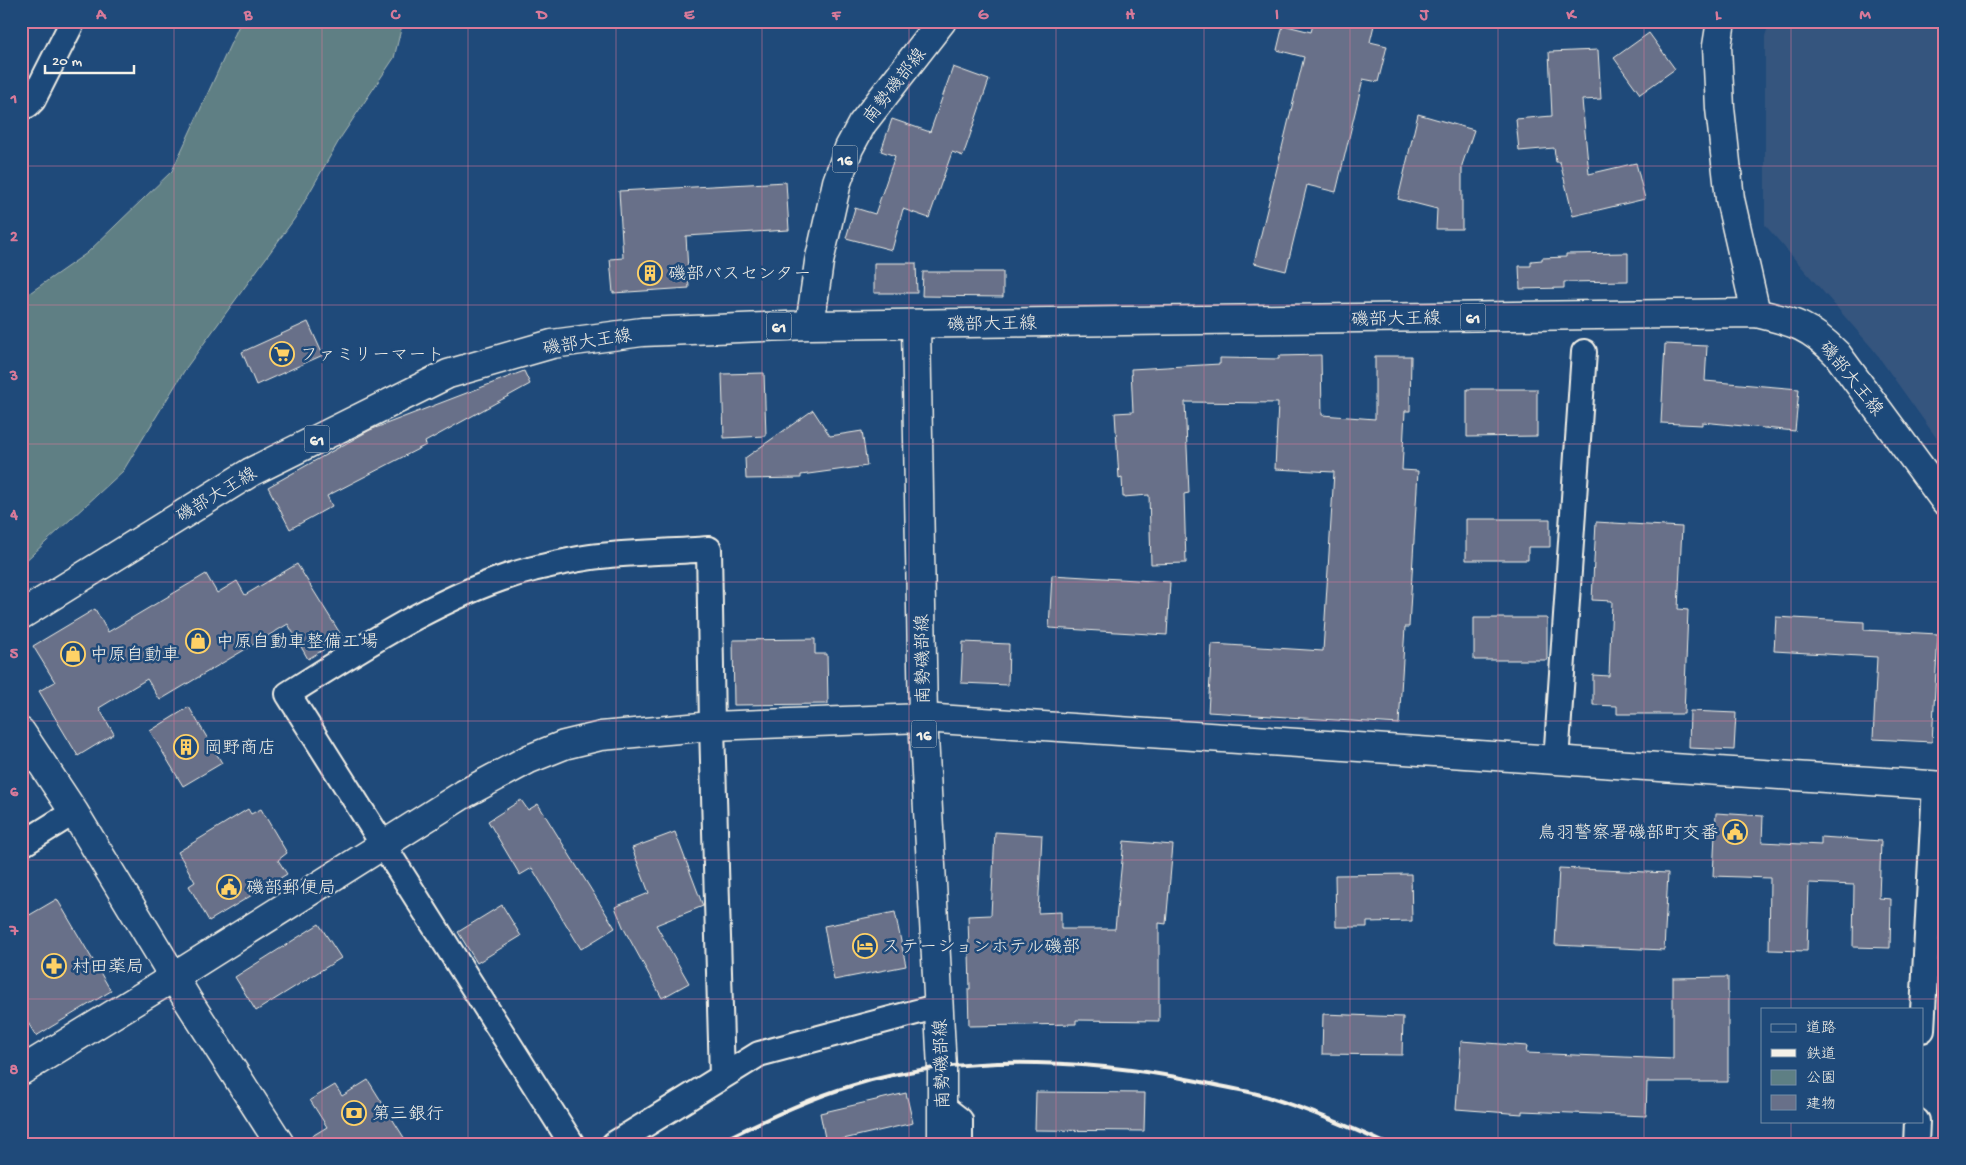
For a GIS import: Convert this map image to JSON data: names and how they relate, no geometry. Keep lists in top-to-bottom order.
{
  "streets": {
    "main road": [
      "南勢磯部線",
      "16",
      "61",
      "磯部大王線"
    ]
  },
  "crossings": [
    ["南勢磯部線", "磯部大王線"]
  ],
  "places": {
    "building": ["磯部バスセンター", "岡野商店"],
    "supermarket": ["ファミリーマート"],
    "shop": ["中原自動車整備工場", "中原自動車"],
    "public building": ["鳥羽警察署磯部町交番", "磯部郵便局"],
    "hotel": ["ステーションホテル磯部"],
    "pharmacy": ["村田薬局"],
    "bank": ["第三銀行"]
  },
  "legend": [
    "道路",
    "鉄道",
    "公園",
    "建物"
  ],
  "scale_bar": "20 m",
  "grid": {
    "columns": [
      "A",
      "B",
      "C",
      "D",
      "E",
      "F",
      "G",
      "H",
      "I",
      "J",
      "K",
      "L",
      "M"
    ],
    "rows": [
      "1",
      "2",
      "3",
      "4",
      "5",
      "6",
      "7",
      "8"
    ]
  }
}
